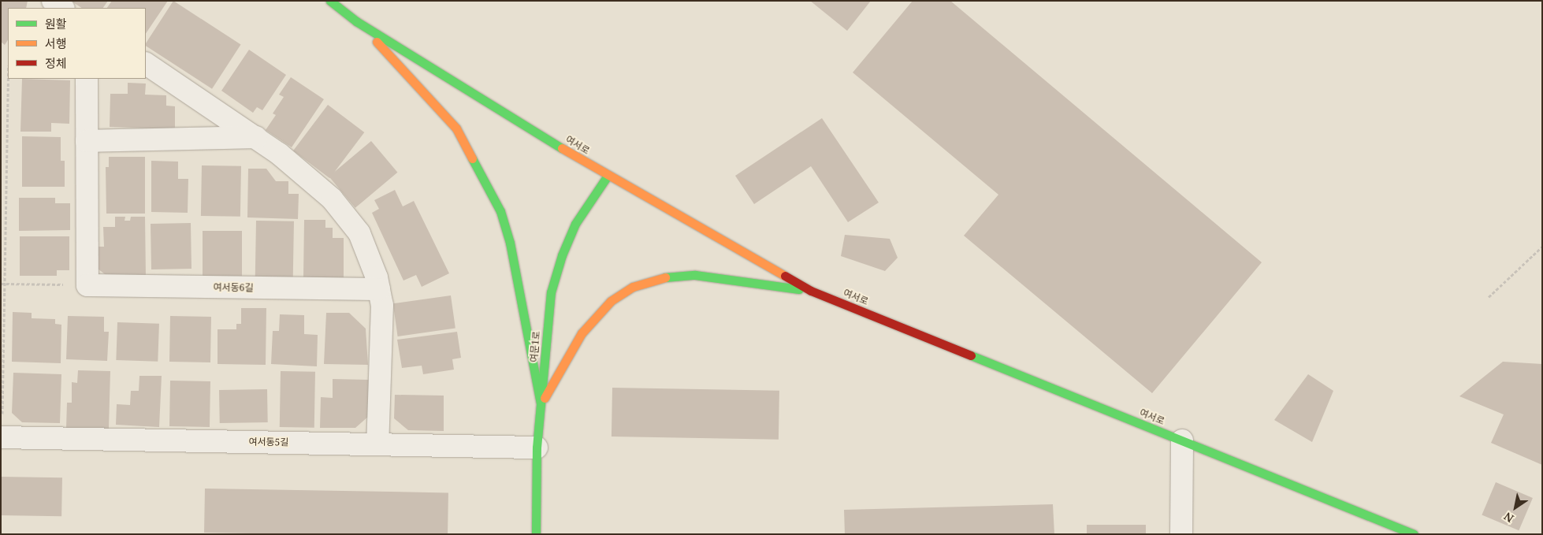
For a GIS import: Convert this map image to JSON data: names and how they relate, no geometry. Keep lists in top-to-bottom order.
{
  "streets": {
    "street": [
      "여서로",
      "여서동6길",
      "여문1로",
      "여서동5길"
    ]
  },
  "crossings": [
    ["여서로", "여문1로"],
    ["여문1로", "여서동5길"]
  ],
  "legend": ["원활", "서행", "정체"],
  "north": "bottom left"
}
